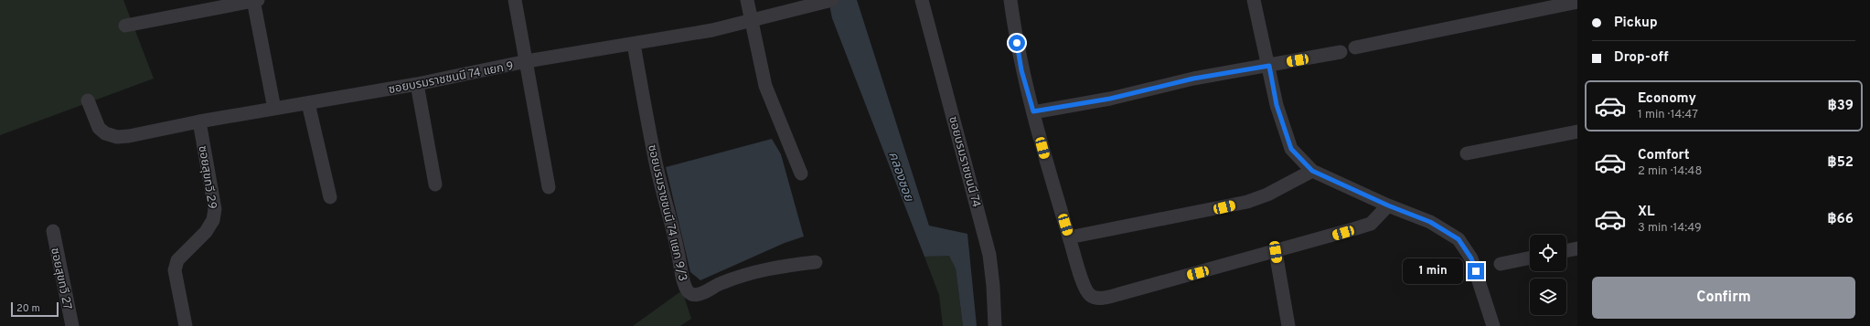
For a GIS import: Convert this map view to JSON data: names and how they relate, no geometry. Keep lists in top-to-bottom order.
{
  "streets": {
    "street": [
      "ซอยบรมราชชนนี 74 แยก 9",
      "ซอยบรมราชชนนี 74",
      "ซอยสุขทวี 29",
      "ซอยบรมราชชนนี 74 แยก 9/3",
      "ซอยสุขทวี 27"
    ]
  },
  "crossings": [
    ["ซอยบรมราชชนนี 74 แยก 9", "ซอยสุขทวี 29"],
    ["ซอยบรมราชชนนี 74 แยก 9", "ซอยบรมราชชนนี 74 แยก 9/3"]
  ],
  "water": ["คลองซอย"],
  "scale_bar": "20 m",
  "page": {
    "banner": ["Pickup", "Drop-off"],
    "list": [
      {
        "name": "Economy",
        "note": "1 min · 14:47",
        "value": "฿39"
      },
      {
        "name": "Comfort",
        "note": "2 min · 14:48",
        "value": "฿52"
      },
      {
        "name": "XL",
        "note": "3 min · 14:49",
        "value": "฿66"
      }
    ],
    "bubble": "1 min",
    "buttons": "Confirm",
    "scale": "20 m"
  }
}
